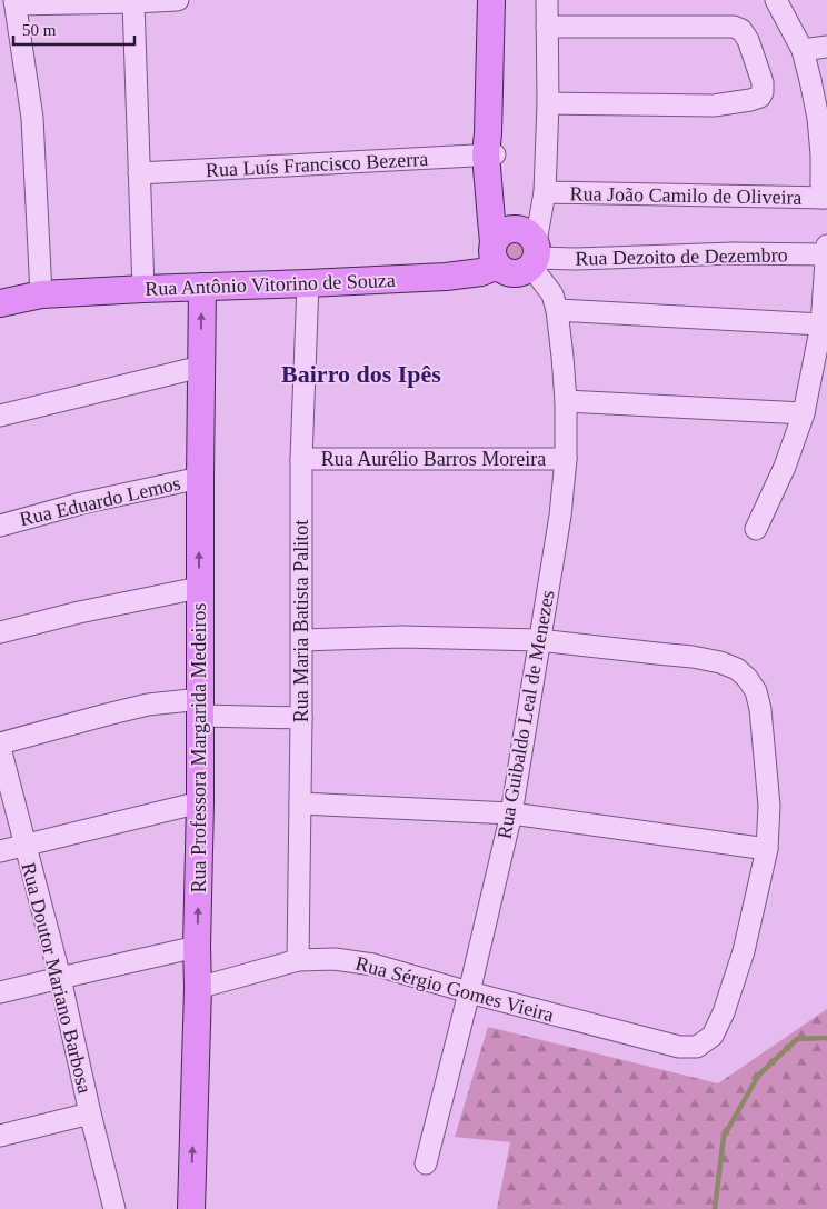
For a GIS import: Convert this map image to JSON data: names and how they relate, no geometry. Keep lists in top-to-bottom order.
{
  "streets": {
    "main road": ["Rua Antônio Vitorino de Souza", "Rua Professora Margarida Medeiros"],
    "street": [
      "Rua Luís Francisco Bezerra",
      "Rua João Camilo de Oliveira",
      "Rua Dezoito de Dezembro",
      "Rua Aurélio Barros Moreira",
      "Rua Eduardo Lemos",
      "Rua Maria Batista Palitot",
      "Rua Guibaldo Leal de Menezes",
      "Rua Doutor Mariano Barbosa",
      "Rua Sérgio Gomes Vieira"
    ]
  },
  "crossings": [
    ["Rua Dezoito de Dezembro", "Rua Antônio Vitorino de Souza"],
    ["Rua Dezoito de Dezembro", "Rua Guibaldo Leal de Menezes"],
    ["Rua Antônio Vitorino de Souza", "Rua Maria Batista Palitot"],
    ["Rua Antônio Vitorino de Souza", "Rua Guibaldo Leal de Menezes"],
    ["Rua Antônio Vitorino de Souza", "Rua Professora Margarida Medeiros"],
    ["Rua Aurélio Barros Moreira", "Rua Maria Batista Palitot"],
    ["Rua Aurélio Barros Moreira", "Rua Guibaldo Leal de Menezes"],
    ["Rua Eduardo Lemos", "Rua Professora Margarida Medeiros"],
    ["Rua Maria Batista Palitot", "Rua Sérgio Gomes Vieira"],
    ["Rua Guibaldo Leal de Menezes", "Rua Sérgio Gomes Vieira"],
    ["Rua Professora Margarida Medeiros", "Rua Sérgio Gomes Vieira"]
  ],
  "one_way": ["Rua Professora Margarida Medeiros"],
  "districts": ["Bairro dos Ipês"],
  "scale_bar": "50 m"
}
